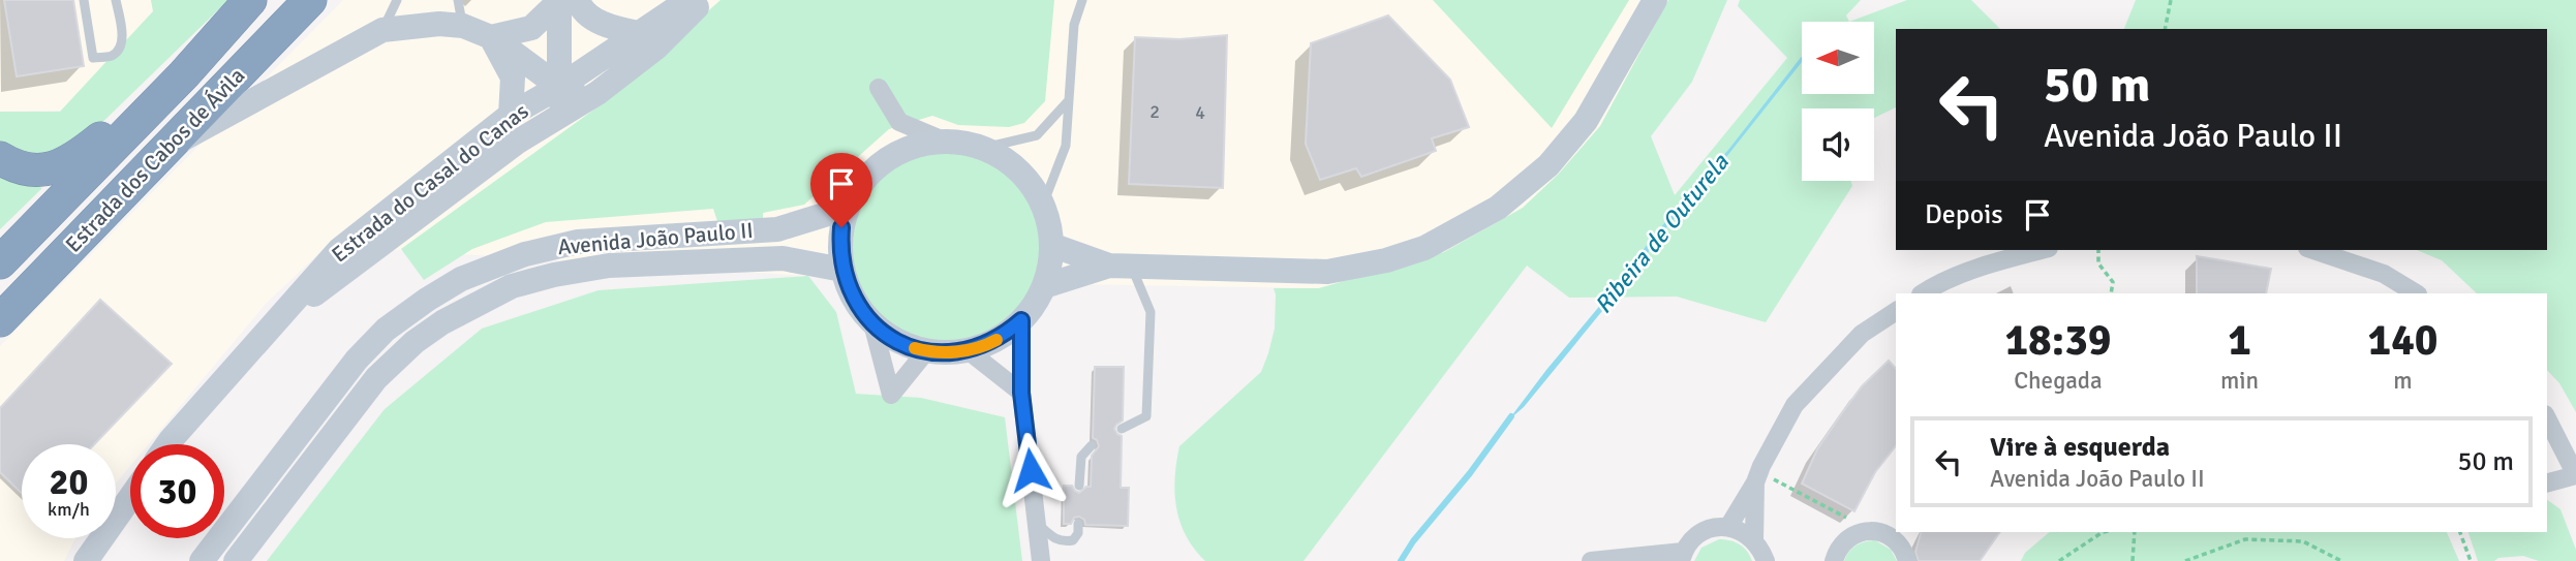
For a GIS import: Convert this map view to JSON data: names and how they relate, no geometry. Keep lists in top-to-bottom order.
{
  "streets": {
    "highway": ["Estrada dos Cabos de Ávila"],
    "street": ["Estrada do Casal do Canas", "Avenida João Paulo II"]
  },
  "water": ["Ribeira de Outurela"],
  "house_numbers": ["2", "4"],
  "north": "left",
  "page": {
    "turn": ["50 m", "Avenida João Paulo II"],
    "then": "Depois",
    "eta": [
      "18:39",
      "Chegada",
      "1",
      "min",
      "140",
      "m"
    ],
    "list": [
      {
        "name": "Vire à esquerda",
        "note": "Avenida João Paulo II",
        "value": "50 m"
      }
    ],
    "speed": "20 km/h",
    "limit": "30"
  }
}
